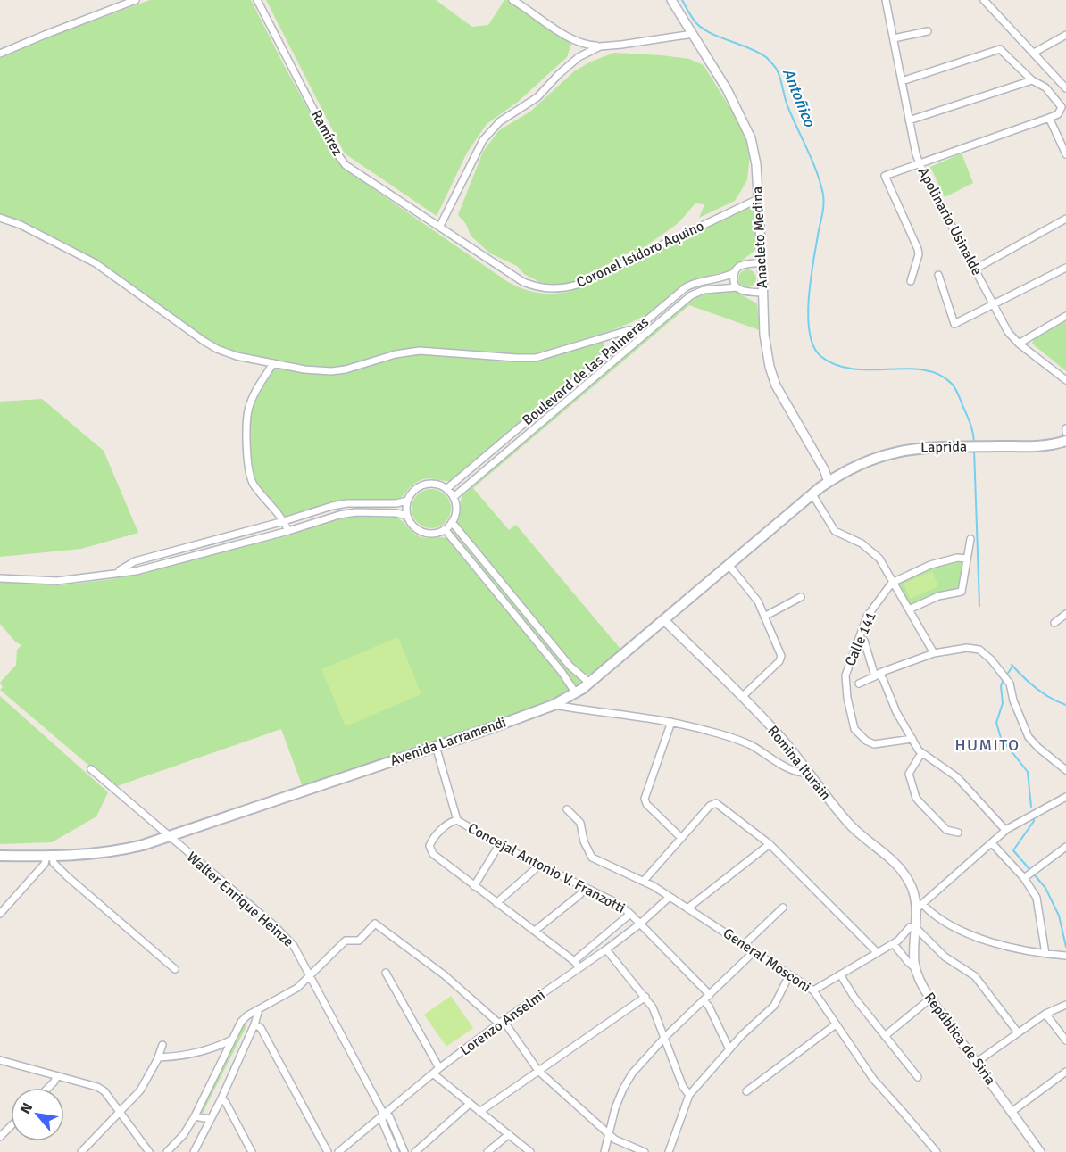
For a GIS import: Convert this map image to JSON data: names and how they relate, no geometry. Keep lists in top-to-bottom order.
{
  "streets": {
    "main road": ["Laprida", "Avenida Larramendi"],
    "street": [
      "Ramírez",
      "Apolinario Usinalde",
      "Anacleto Medina",
      "Coronel Isidoro Aquino",
      "Boulevard de las Palmeras",
      "Calle 141",
      "Romina Iturain",
      "Concejal Antonio V. Franzotti",
      "Walter Enrique Heinze",
      "General Mosconi",
      "Lorenzo Anselmi",
      "República de Siria"
    ]
  },
  "crossings": [
    ["Ramírez", "Coronel Isidoro Aquino"],
    ["Anacleto Medina", "Coronel Isidoro Aquino"],
    ["Anacleto Medina", "Boulevard de las Palmeras"],
    ["Anacleto Medina", "Laprida"],
    ["Anacleto Medina", "Avenida Larramendi"],
    ["Laprida", "Avenida Larramendi"],
    ["Avenida Larramendi", "Romina Iturain"],
    ["Avenida Larramendi", "Walter Enrique Heinze"],
    ["Romina Iturain", "República de Siria"],
    ["Concejal Antonio V. Franzotti", "Lorenzo Anselmi"],
    ["Walter Enrique Heinze", "Lorenzo Anselmi"],
    ["General Mosconi", "Lorenzo Anselmi"]
  ],
  "districts": ["HUMITO"],
  "water": ["Antoñico"],
  "north": "top left"
}
